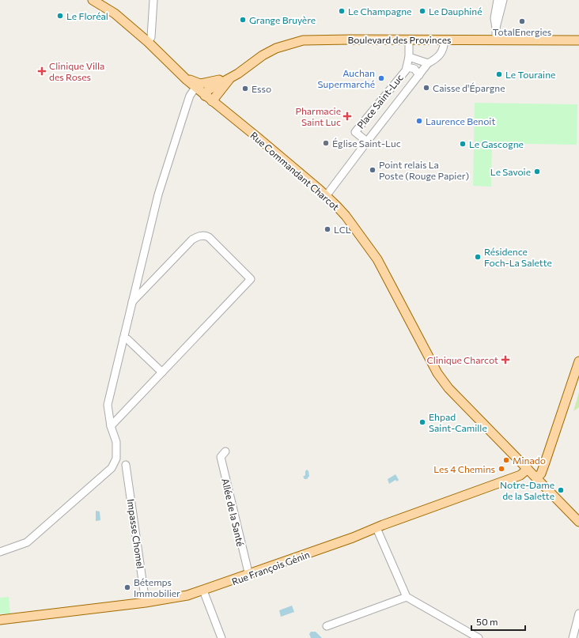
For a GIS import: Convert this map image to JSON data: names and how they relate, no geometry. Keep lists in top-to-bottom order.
{
  "streets": {
    "main road": ["Boulevard des Provinces", "Rue Commandant Charcot", "Rue François Génin"],
    "street": ["Place Saint-Luc", "Allée de la Santé", "Impasse Chomel"]
  },
  "crossings": [
    ["Boulevard des Provinces", "Place Saint-Luc"],
    ["Boulevard des Provinces", "Rue Commandant Charcot"],
    ["Place Saint-Luc", "Rue Commandant Charcot"],
    ["Rue Commandant Charcot", "Rue François Génin"],
    ["Allée de la Santé", "Rue François Génin"],
    ["Impasse Chomel", "Rue François Génin"]
  ],
  "places": {
    "other": [
      "Le Champagne",
      "Le Dauphiné",
      "Le Floréal",
      "Grange Bruyère",
      "TotalEnergies",
      "Le Touraine",
      "Auchan Supermarché",
      "Caisse d'Épargne",
      "Esso",
      "Laurence Benoit",
      "Église Saint-Luc",
      "Le Gascogne",
      "Point relais La Poste (Rouge Papier)",
      "Le Savoie",
      "LCL",
      "Résidence Foch-La Salette",
      "Ehpad Saint-Camille",
      "Minado",
      "Les 4 Chemins",
      "Notre-Dame de la Salette",
      "Bétemps Immobilier"
    ],
    "health": ["Clinique Villa des Roses", "Pharmacie Saint Luc", "Clinique Charcot"]
  },
  "scale_bar": "50 m"
}
